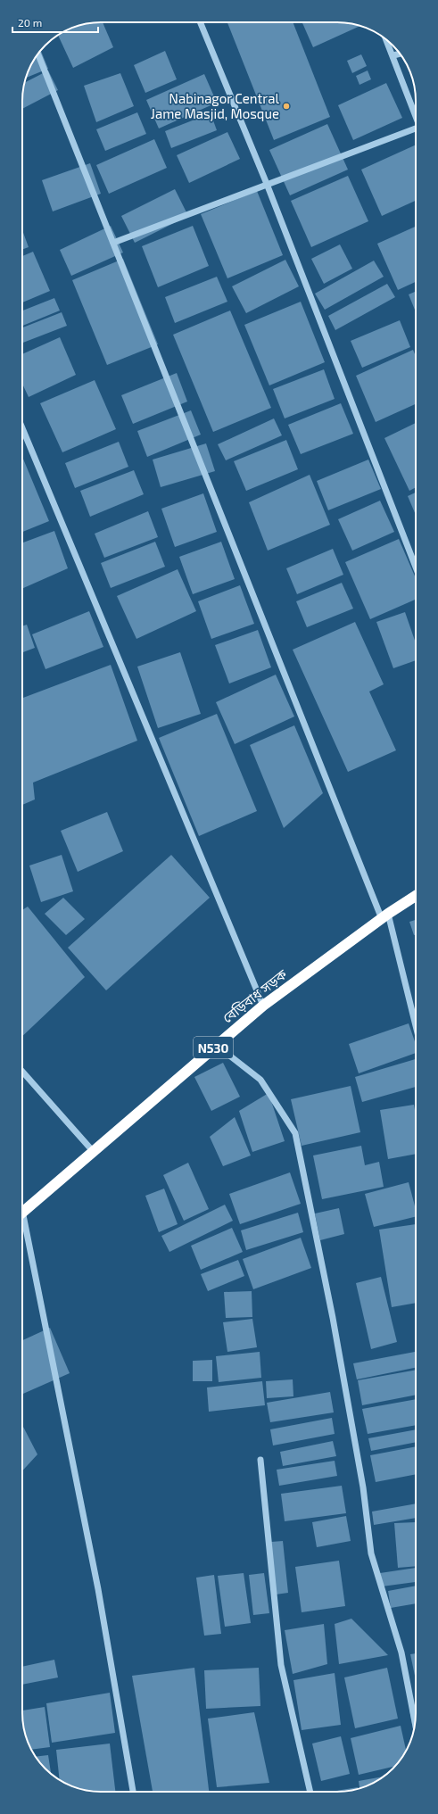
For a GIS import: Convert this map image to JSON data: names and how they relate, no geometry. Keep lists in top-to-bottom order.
{
  "streets": {
    "highway": ["বেড়িবাধ সড়ক", "N530"]
  },
  "places": ["Nabinagor Central Jame Masjid, Mosque"],
  "scale_bar": "20 m"
}
